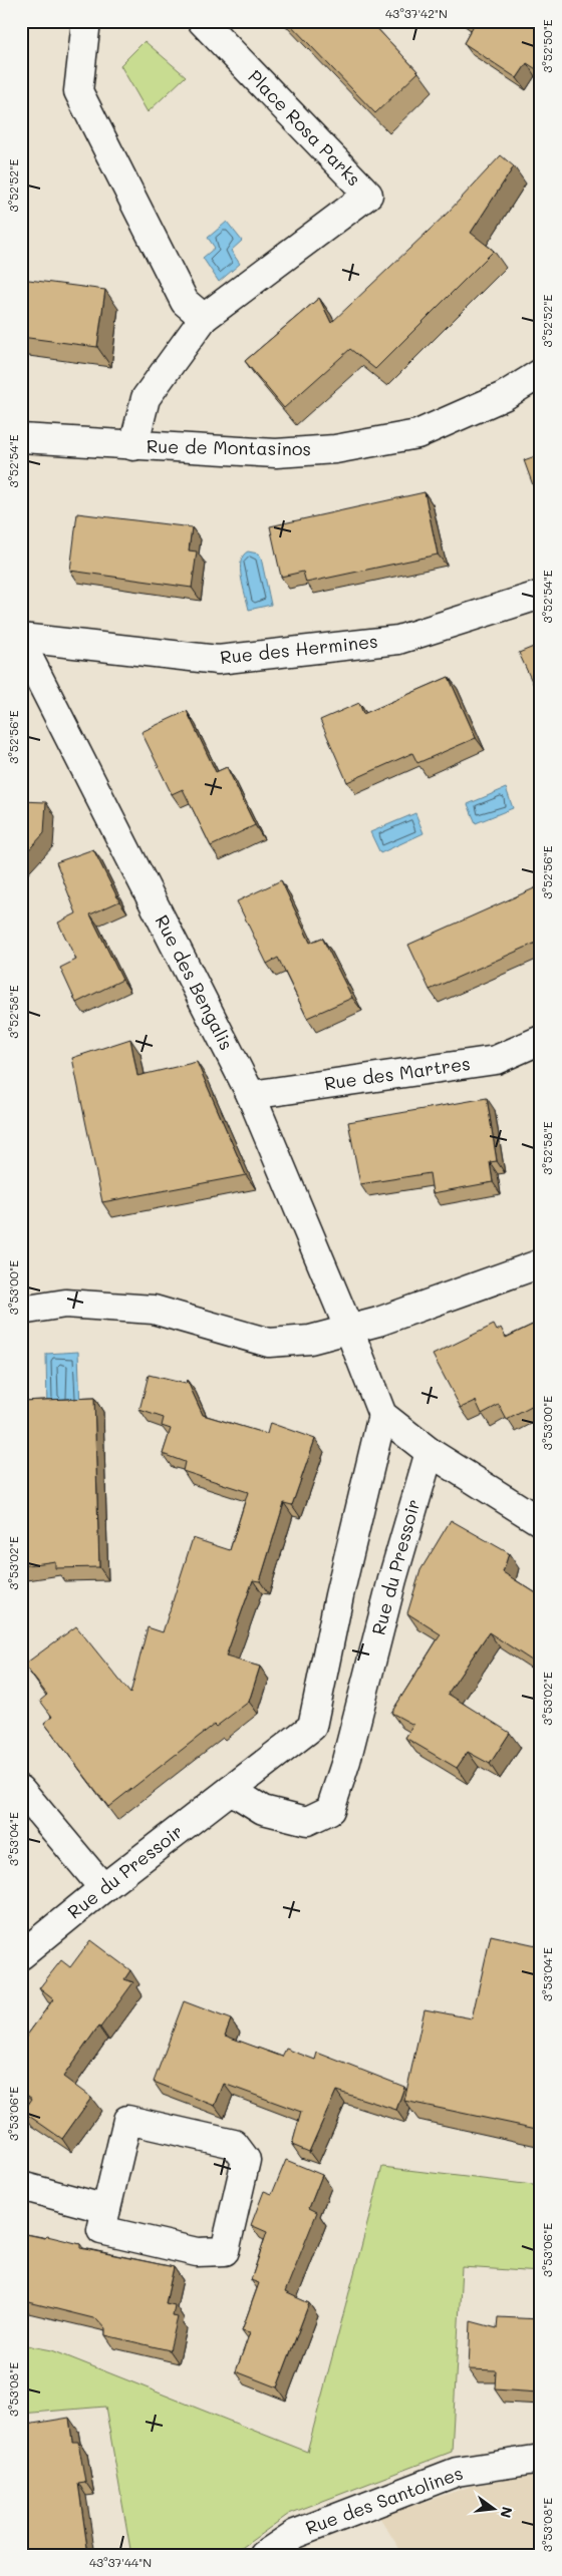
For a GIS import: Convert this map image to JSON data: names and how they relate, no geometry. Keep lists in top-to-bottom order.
{
  "streets": {
    "street": [
      "Place Rosa Parks",
      "Rue de Montasinos",
      "Rue des Hermines",
      "Rue des Bengalis",
      "Rue des Martres",
      "Rue du Pressoir",
      "Rue des Santolines"
    ]
  },
  "crossings": [
    ["Place Rosa Parks", "Rue de Montasinos"],
    ["Rue des Bengalis", "Rue des Martres"],
    ["Rue des Bengalis", "Rue du Pressoir"]
  ],
  "north": "right",
  "coordinates": [
    "43°37'42\"N",
    "3°52'50\"E",
    "3°52'52\"E",
    "3°52'54\"E",
    "3°52'56\"E",
    "3°52'58\"E",
    "3°53'00\"E",
    "3°53'02\"E",
    "3°53'04\"E",
    "3°53'06\"E",
    "3°53'08\"E",
    "43°37'44\"N"
  ]
}
